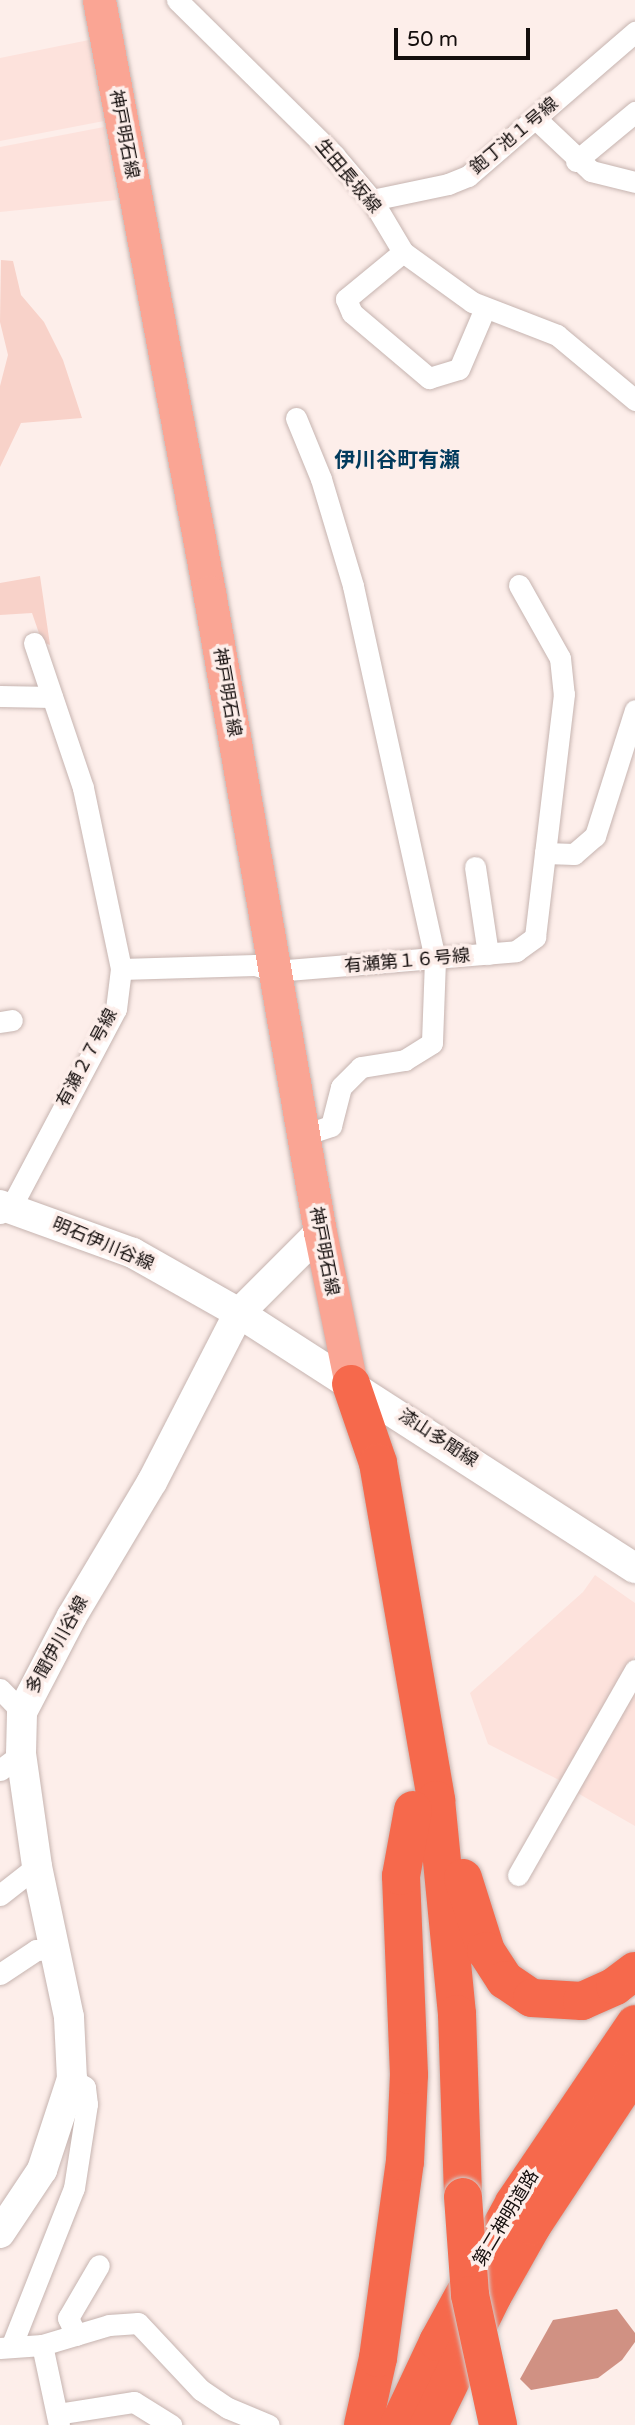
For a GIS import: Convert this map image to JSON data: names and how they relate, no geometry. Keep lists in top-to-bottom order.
{
  "streets": {
    "highway": ["第二神明道路"],
    "main road": ["神戸明石線"],
    "street": [
      "鉋丁池１号線",
      "生田長坂線",
      "有瀬第１６号線",
      "有瀬２７号線",
      "明石伊川谷線",
      "漆山多聞線",
      "多聞伊川谷線"
    ]
  },
  "crossings": [
    ["神戸明石線", "有瀬第１６号線"],
    ["神戸明石線", "漆山多聞線"],
    ["神戸明石線", "多聞伊川谷線"],
    ["鉋丁池１号線", "生田長坂線"],
    ["有瀬２７号線", "明石伊川谷線"],
    ["明石伊川谷線", "漆山多聞線"],
    ["明石伊川谷線", "多聞伊川谷線"],
    ["漆山多聞線", "多聞伊川谷線"]
  ],
  "districts": ["伊川谷町有瀬"],
  "scale_bar": "50 m"
}
